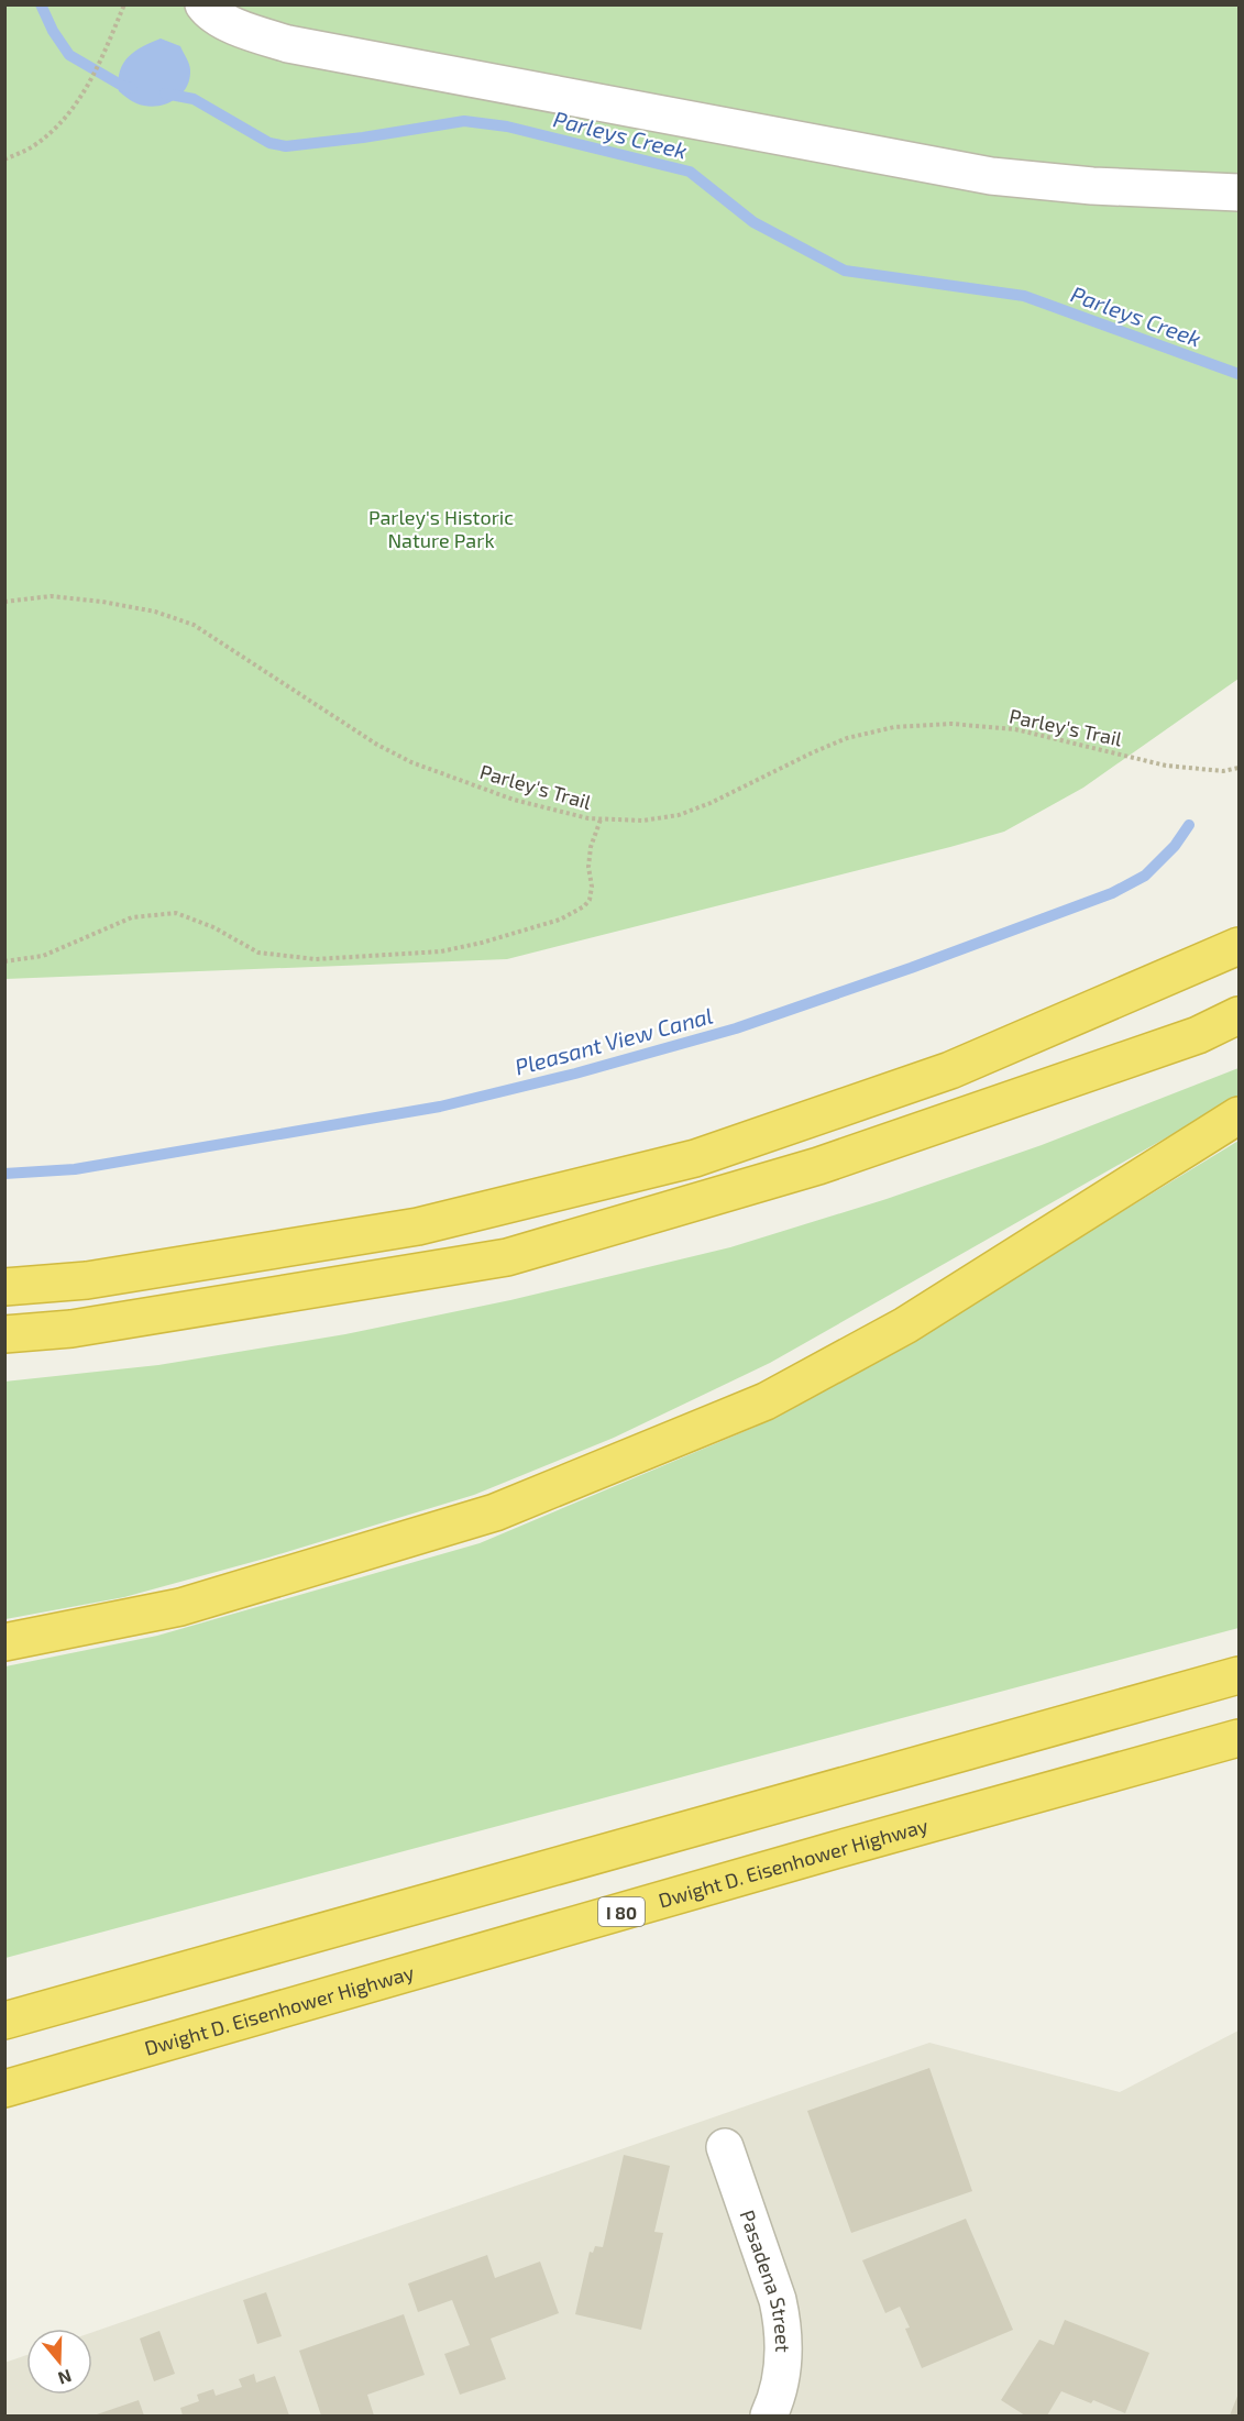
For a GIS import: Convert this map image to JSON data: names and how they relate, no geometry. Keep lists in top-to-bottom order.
{
  "streets": {
    "highway": ["Dwight D. Eisenhower Highway", "I 80"],
    "street": ["Pasadena Street"],
    "path": ["Parley's Trail"]
  },
  "water": ["Parleys Creek", "Pleasant View Canal"],
  "parks": ["Parley's Historic Nature Park"],
  "north": "bottom"
}
